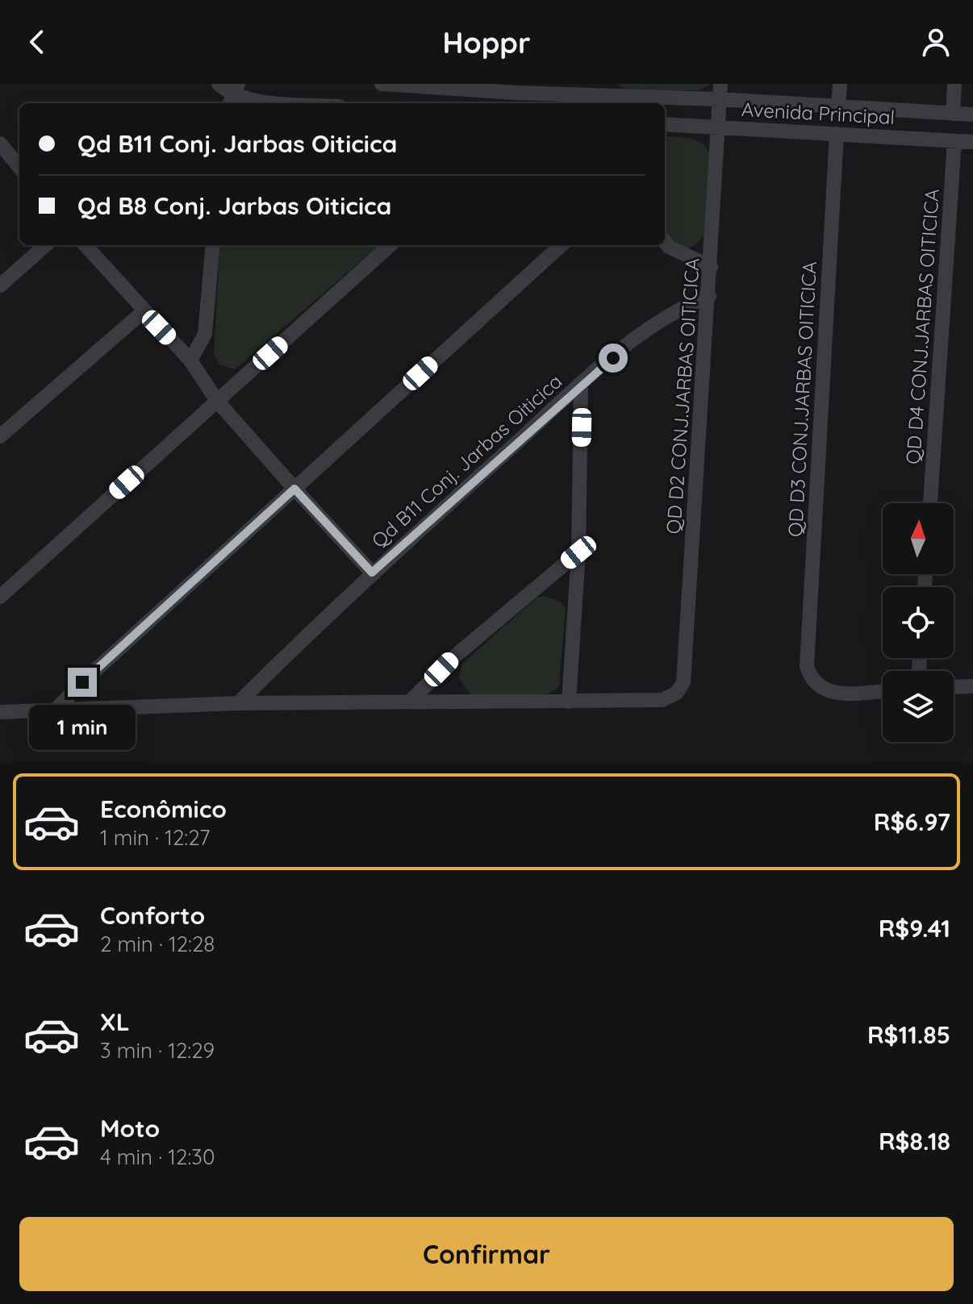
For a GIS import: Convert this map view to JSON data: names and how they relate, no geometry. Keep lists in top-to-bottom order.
{
  "streets": {
    "street": [
      "Avenida Principal",
      "QD D4 CONJ.JARBAS OITICICA",
      "QD D2 CONJ.JARBAS OITICICA",
      "QD D3 CONJ.JARBAS OITICICA",
      "Qd B11 Conj. Jarbas Oiticica"
    ]
  },
  "crossings": [
    ["Avenida Principal", "QD D4 CONJ.JARBAS OITICICA"],
    ["Avenida Principal", "QD D2 CONJ.JARBAS OITICICA"],
    ["Avenida Principal", "QD D3 CONJ.JARBAS OITICICA"],
    ["QD D2 CONJ.JARBAS OITICICA", "Qd B11 Conj. Jarbas Oiticica"]
  ],
  "north": "top",
  "page": {
    "header": "Hoppr",
    "banner": ["Qd B11 Conj. Jarbas Oiticica", "Qd B8 Conj. Jarbas Oiticica"],
    "bubble": "1 min",
    "list": [
      {
        "name": "Econômico",
        "note": "1 min · 12:27",
        "value": "R$6.97"
      },
      {
        "name": "Conforto",
        "note": "2 min · 12:28",
        "value": "R$9.41"
      },
      {
        "name": "XL",
        "note": "3 min · 12:29",
        "value": "R$11.85"
      },
      {
        "name": "Moto",
        "note": "4 min · 12:30",
        "value": "R$8.18"
      }
    ],
    "buttons": "Confirmar"
  }
}
